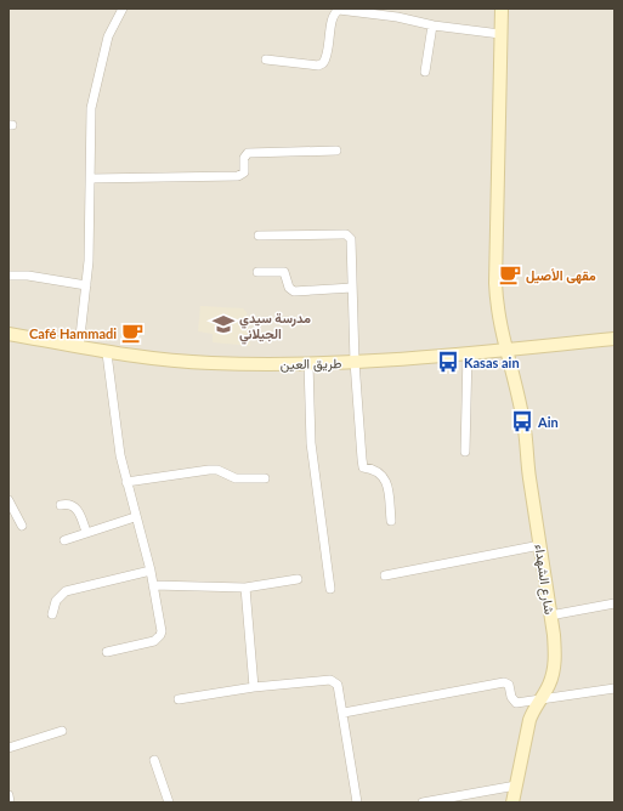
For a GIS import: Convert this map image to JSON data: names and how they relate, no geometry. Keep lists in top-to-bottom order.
{
  "streets": {
    "street": ["طريق العين", "شارع الشهداء"]
  },
  "crossings": [
    ["طريق العين", "شارع الشهداء"]
  ],
  "places": {
    "cafe": ["مقهى الأصيل", "Café Hammadi"],
    "school or university": ["مدرسة سيدي الجيلاني"],
    "bus stop": ["Kasas ain", "Ain"]
  }
}
